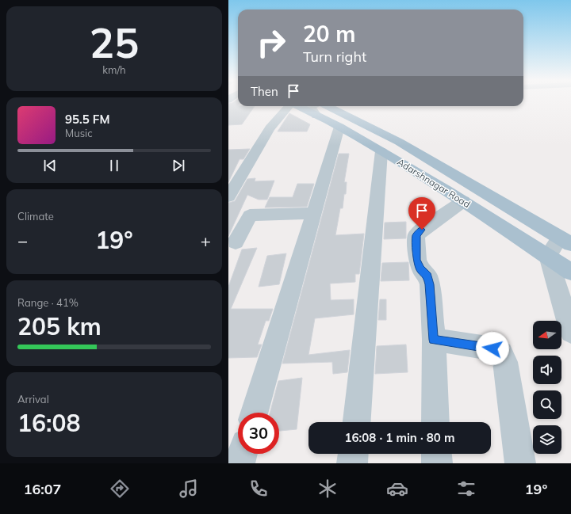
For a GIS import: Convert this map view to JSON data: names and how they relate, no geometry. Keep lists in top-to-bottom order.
{
  "streets": {
    "main road": ["Adarshnagar Road"]
  },
  "north": "left",
  "page": {
    "tile": [
      ["25", "km/h"],
      "Climate",
      ["Range · 41%", "205 km"],
      ["Arrival", "16:08"]
    ],
    "turn": ["20 m", "Turn right"],
    "then": "Then",
    "song": ["95.5 FM", "Music"],
    "heat": ["−", "19°", "+"],
    "limit": "30",
    "trip": "16:08 · 1 min · 80 m",
    "tabs": ["16:07", "19°"]
  }
}
